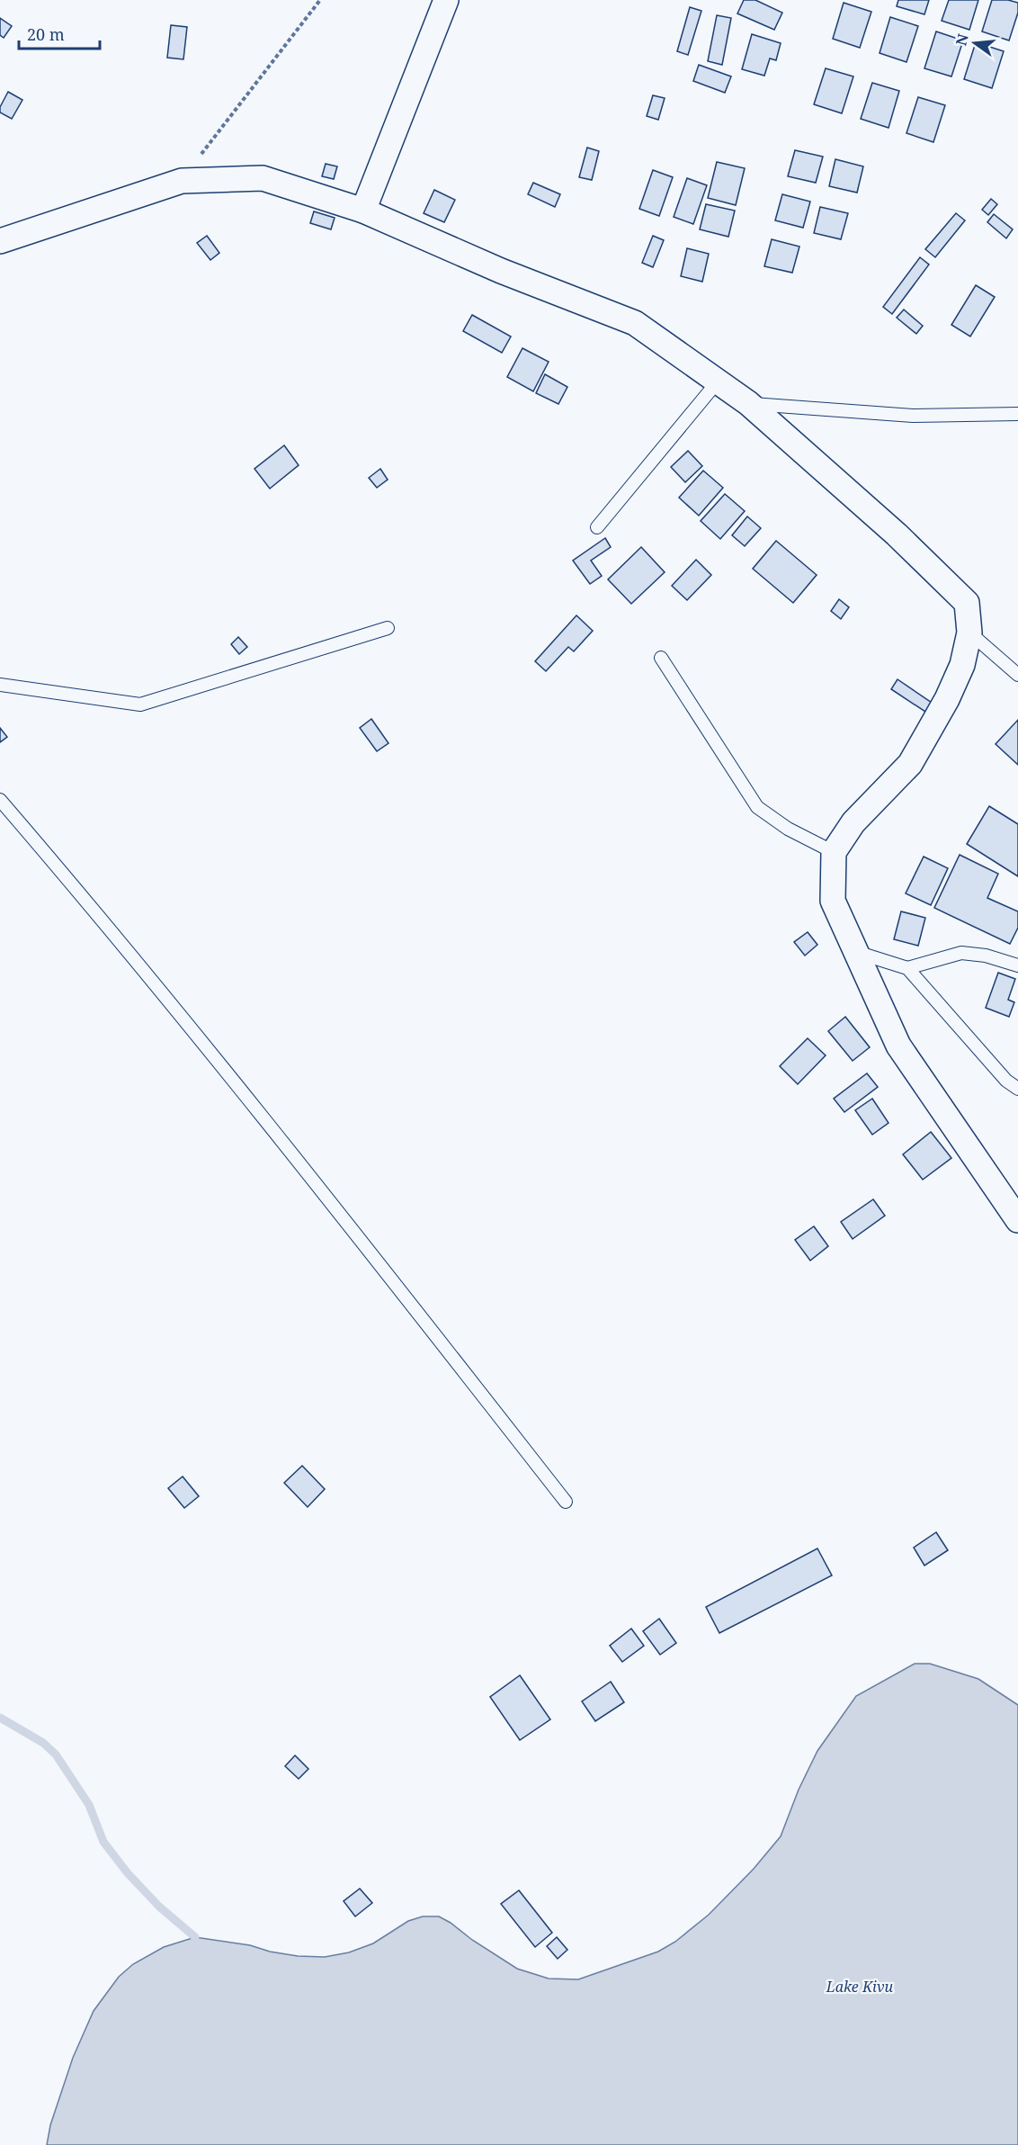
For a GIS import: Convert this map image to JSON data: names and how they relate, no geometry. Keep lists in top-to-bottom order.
{
  "water": ["Lake Kivu"],
  "scale_bar": "20 m",
  "north": "left"
}
